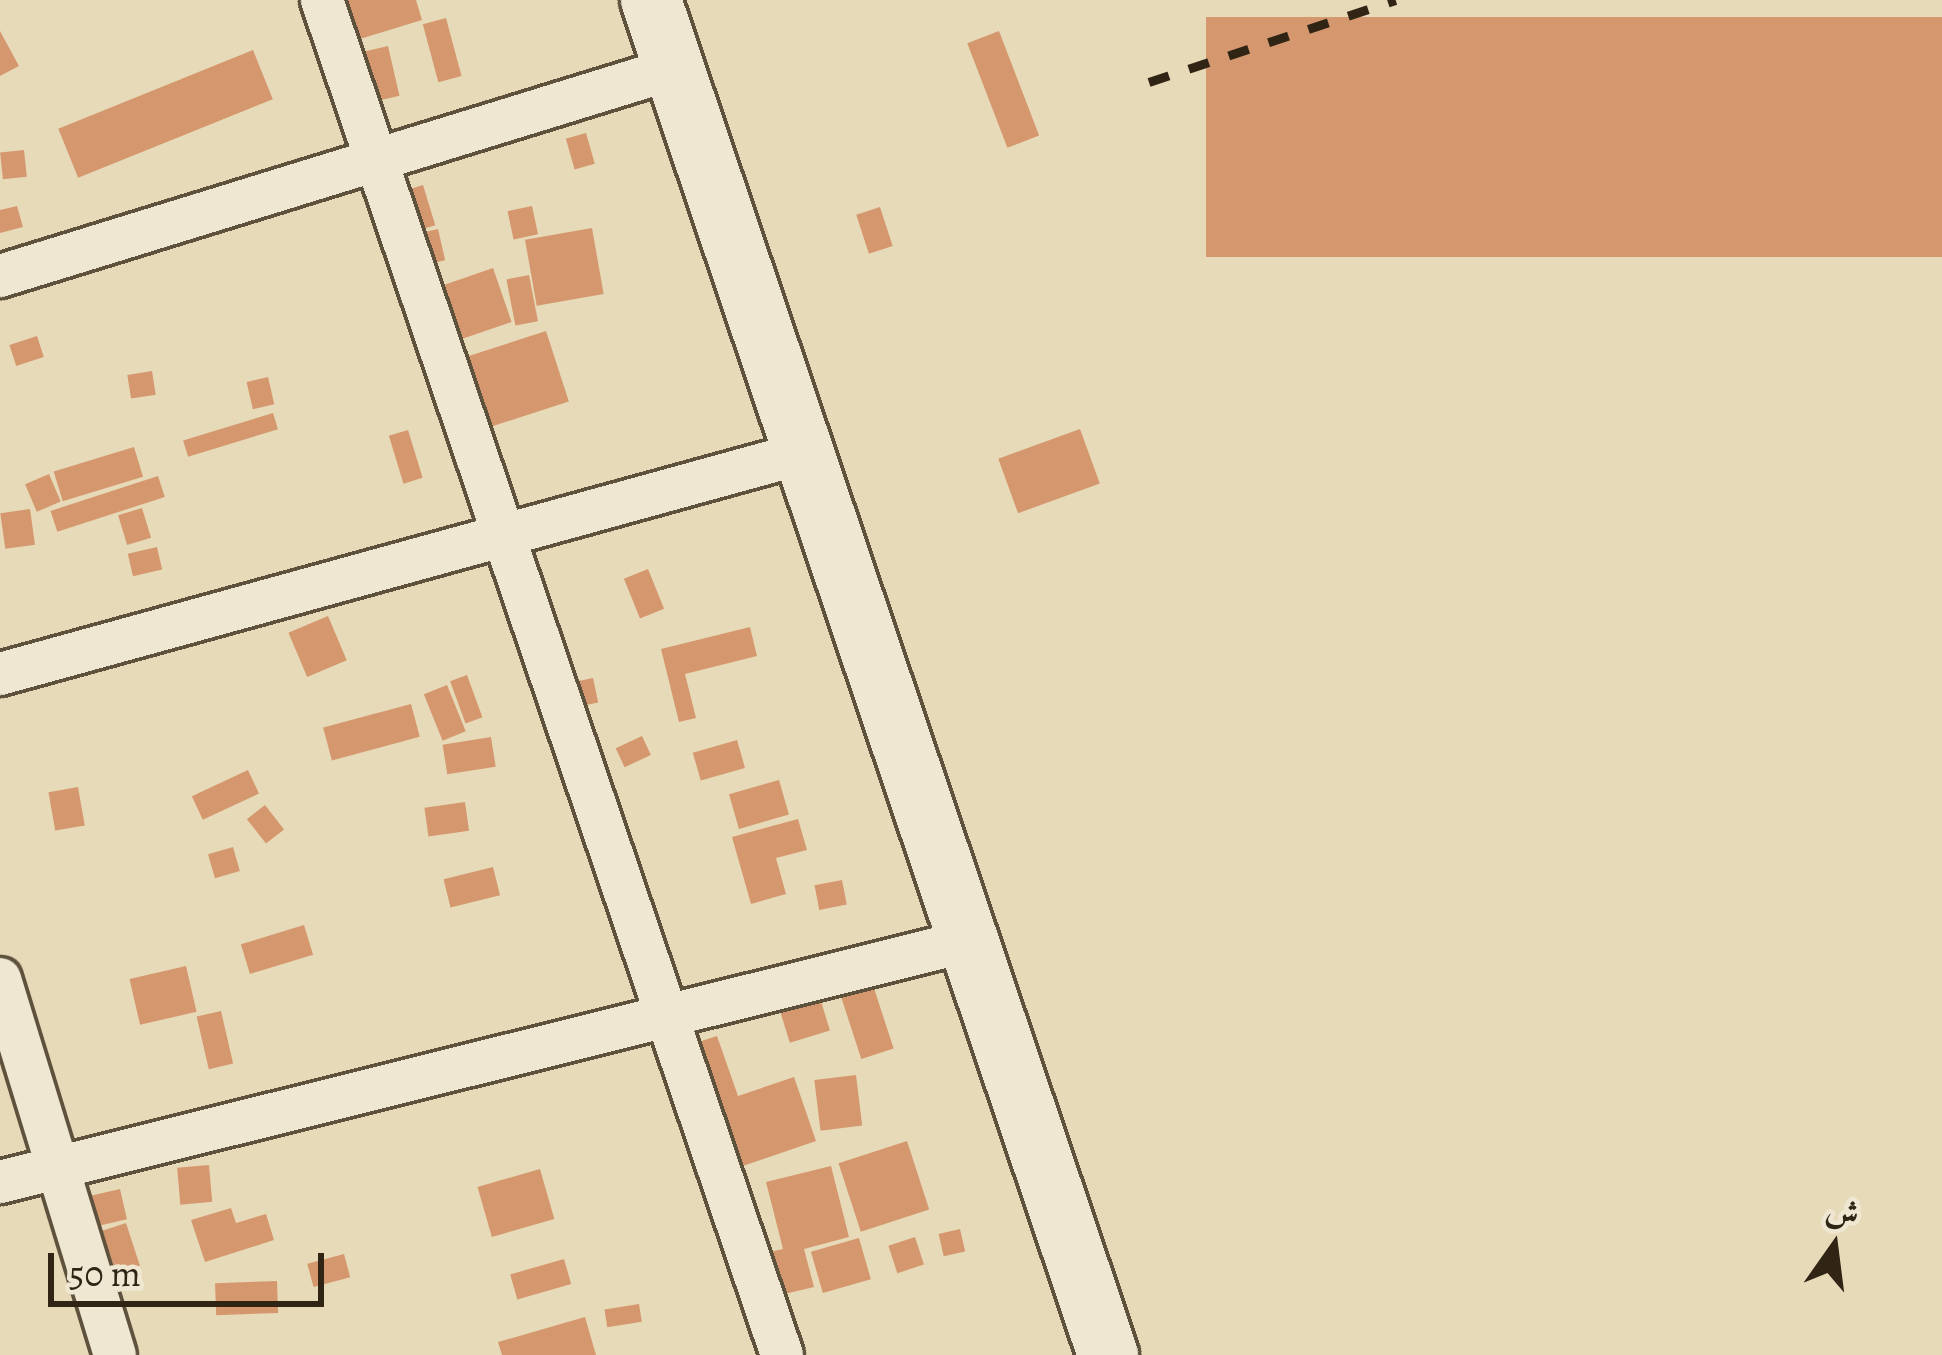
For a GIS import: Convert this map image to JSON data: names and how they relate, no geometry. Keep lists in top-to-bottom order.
{
  "scale_bar": "50 m",
  "north": "top"
}
